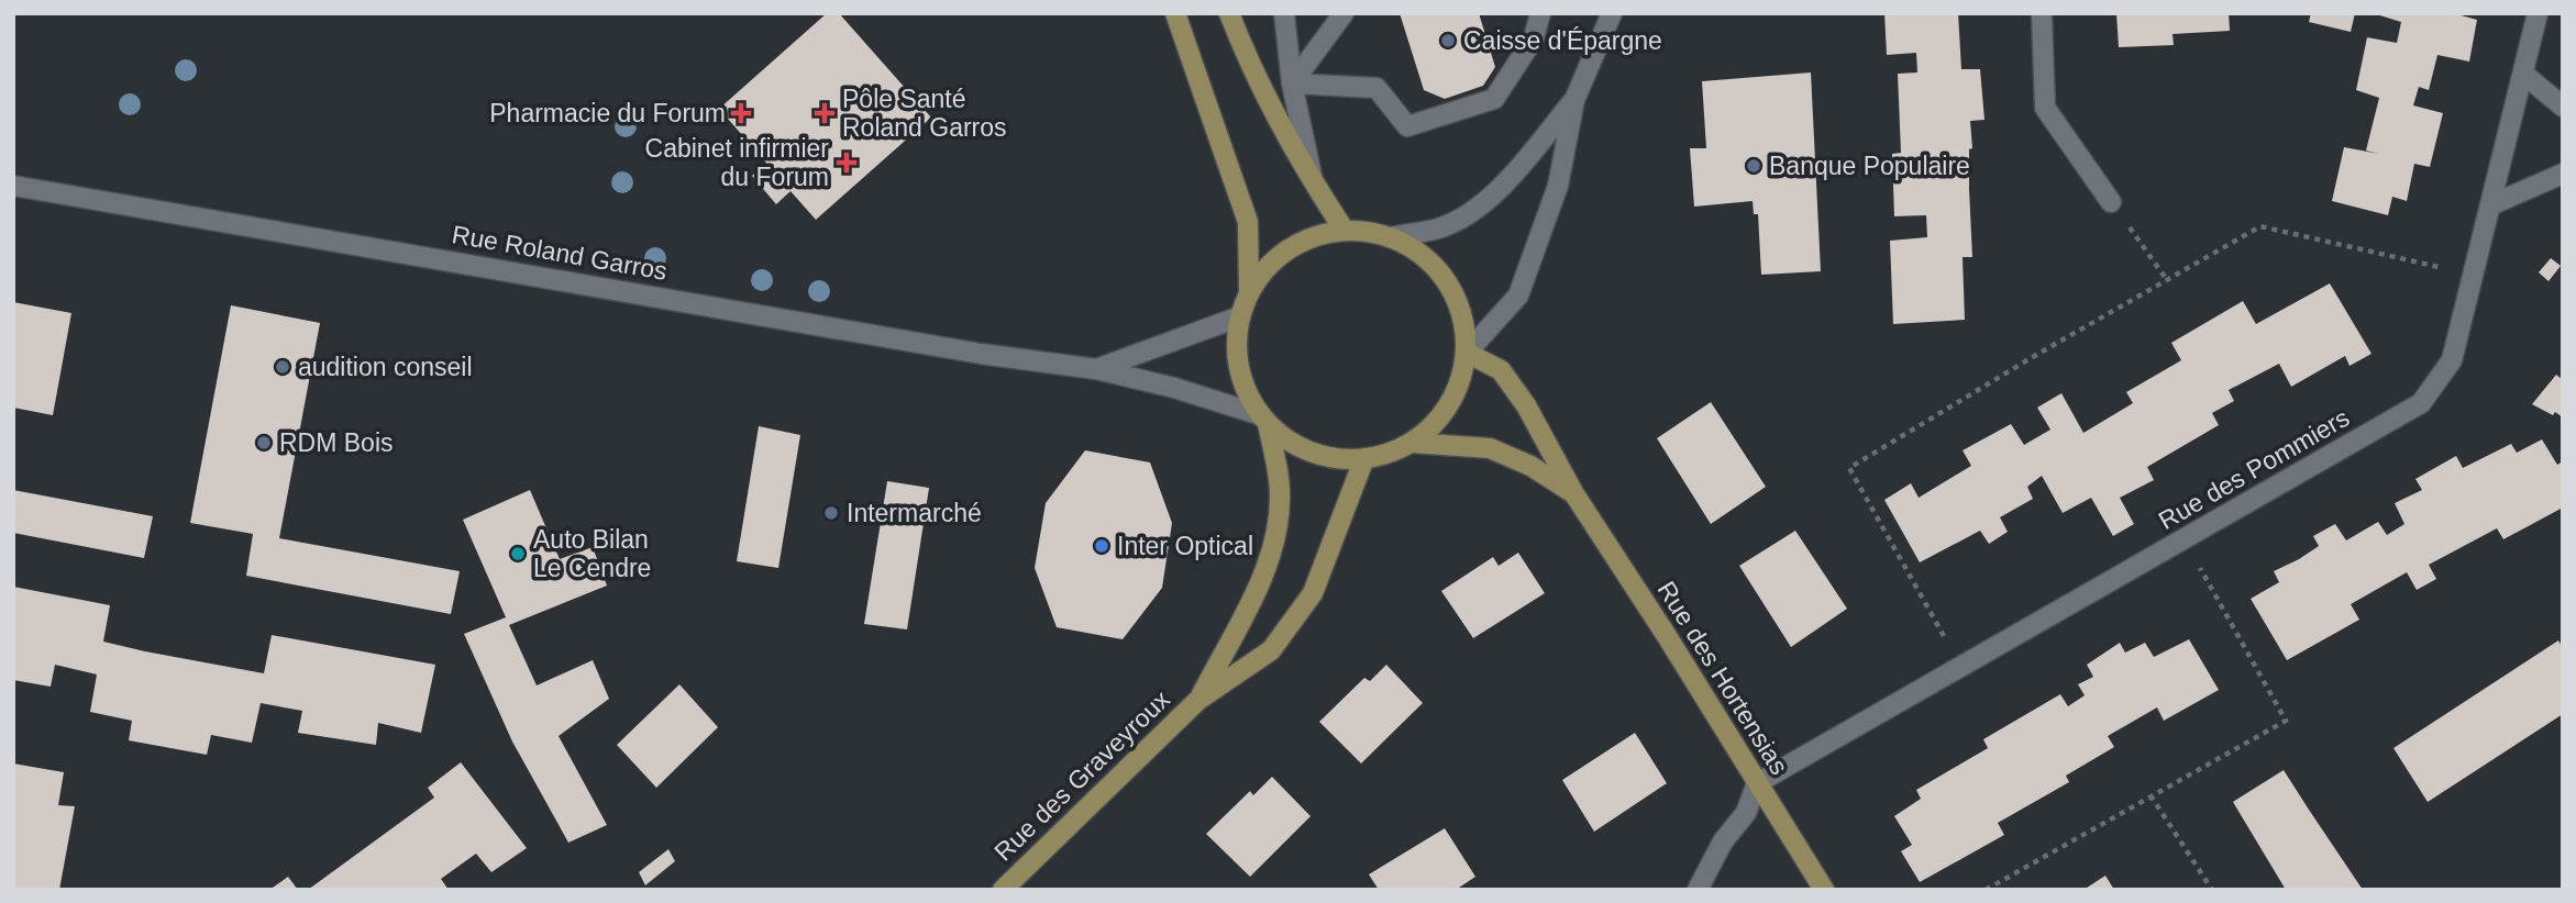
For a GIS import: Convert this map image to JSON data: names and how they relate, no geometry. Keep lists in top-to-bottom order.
{
  "streets": {
    "main road": ["Rue des Hortensias", "Rue des Graveyroux"],
    "street": ["Rue Roland Garros", "Rue des Pommiers"]
  },
  "crossings": [
    ["Rue Roland Garros", "Rue des Hortensias"],
    ["Rue Roland Garros", "Rue des Graveyroux"],
    ["Rue des Pommiers", "Rue des Hortensias"],
    ["Rue des Hortensias", "Rue des Graveyroux"]
  ],
  "places": {
    "other": [
      "Caisse d'Épargne",
      "Banque Populaire",
      "audition conseil",
      "RDM Bois",
      "Intermarché",
      "Inter Optical",
      "Auto Bilan Le Cendre"
    ],
    "health": ["Pharmacie du Forum", "Pôle Santé Roland Garros", "Cabinet infirmier du Forum"]
  }
}
